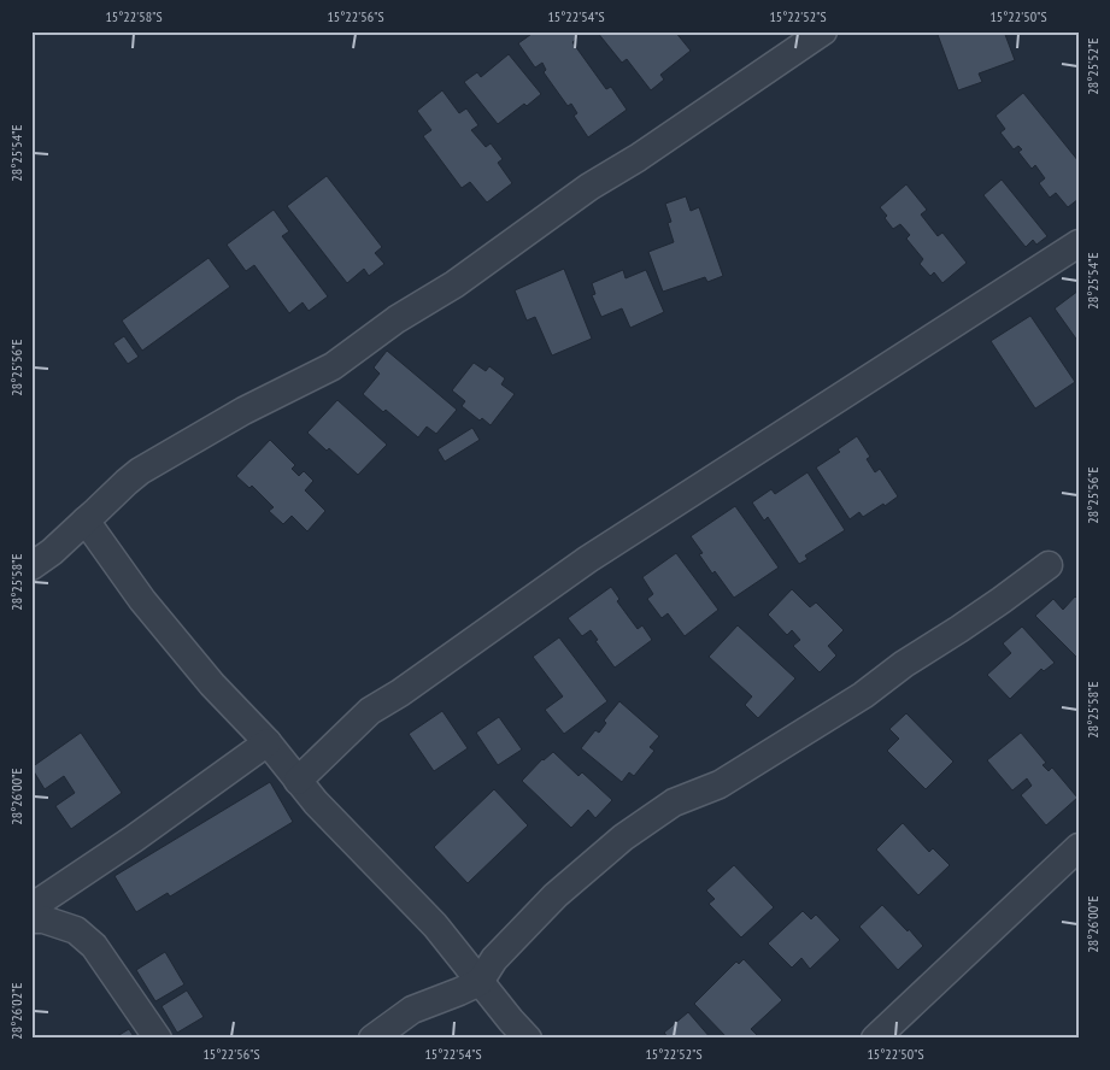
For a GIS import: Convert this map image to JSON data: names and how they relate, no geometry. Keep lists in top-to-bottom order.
{
  "coordinates": [
    "15°22'58\"S",
    "15°22'56\"S",
    "15°22'54\"S",
    "15°22'52\"S",
    "15°22'50\"S",
    "28°25'52\"E",
    "28°25'54\"E",
    "28°25'56\"E",
    "28°25'58\"E",
    "28°26'00\"E",
    "28°26'02\"E"
  ]
}
